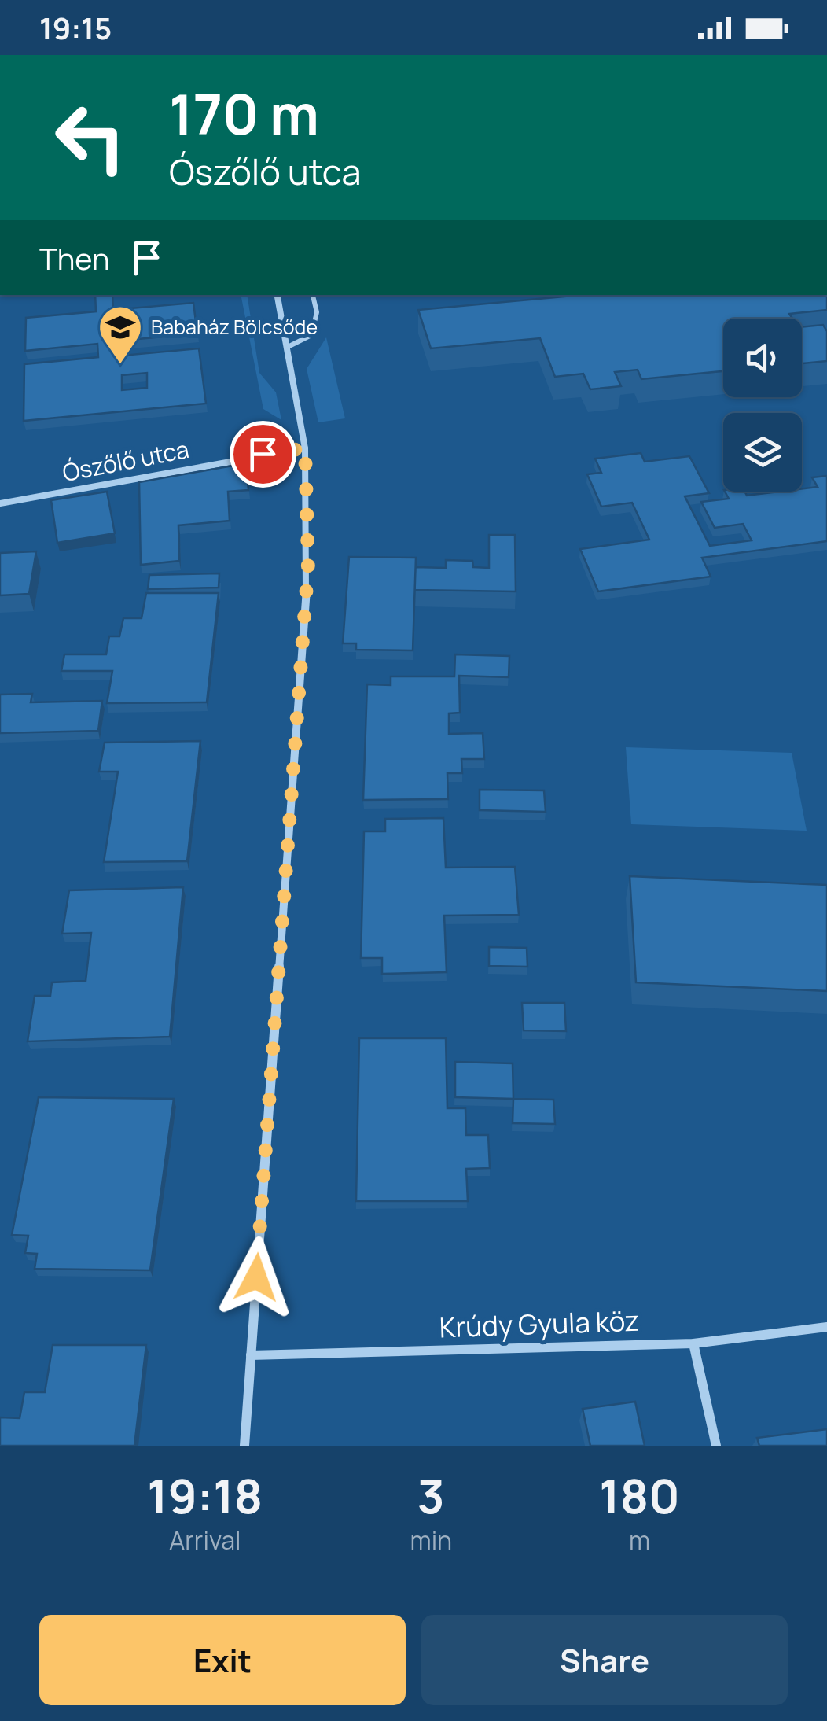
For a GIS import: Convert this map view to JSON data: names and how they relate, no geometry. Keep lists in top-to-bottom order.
{
  "streets": {
    "street": ["Ószőlő utca", "Krúdy Gyula köz"]
  },
  "places": {
    "school or university": ["Babaház Bölcsőde"]
  },
  "page": {
    "status": "19:15",
    "turn": ["170 m", "Ószőlő utca"],
    "then": "Then",
    "eta": [
      "19:18",
      "Arrival",
      "3",
      "min",
      "180",
      "m"
    ],
    "buttons": ["Exit", "Share"]
  }
}
